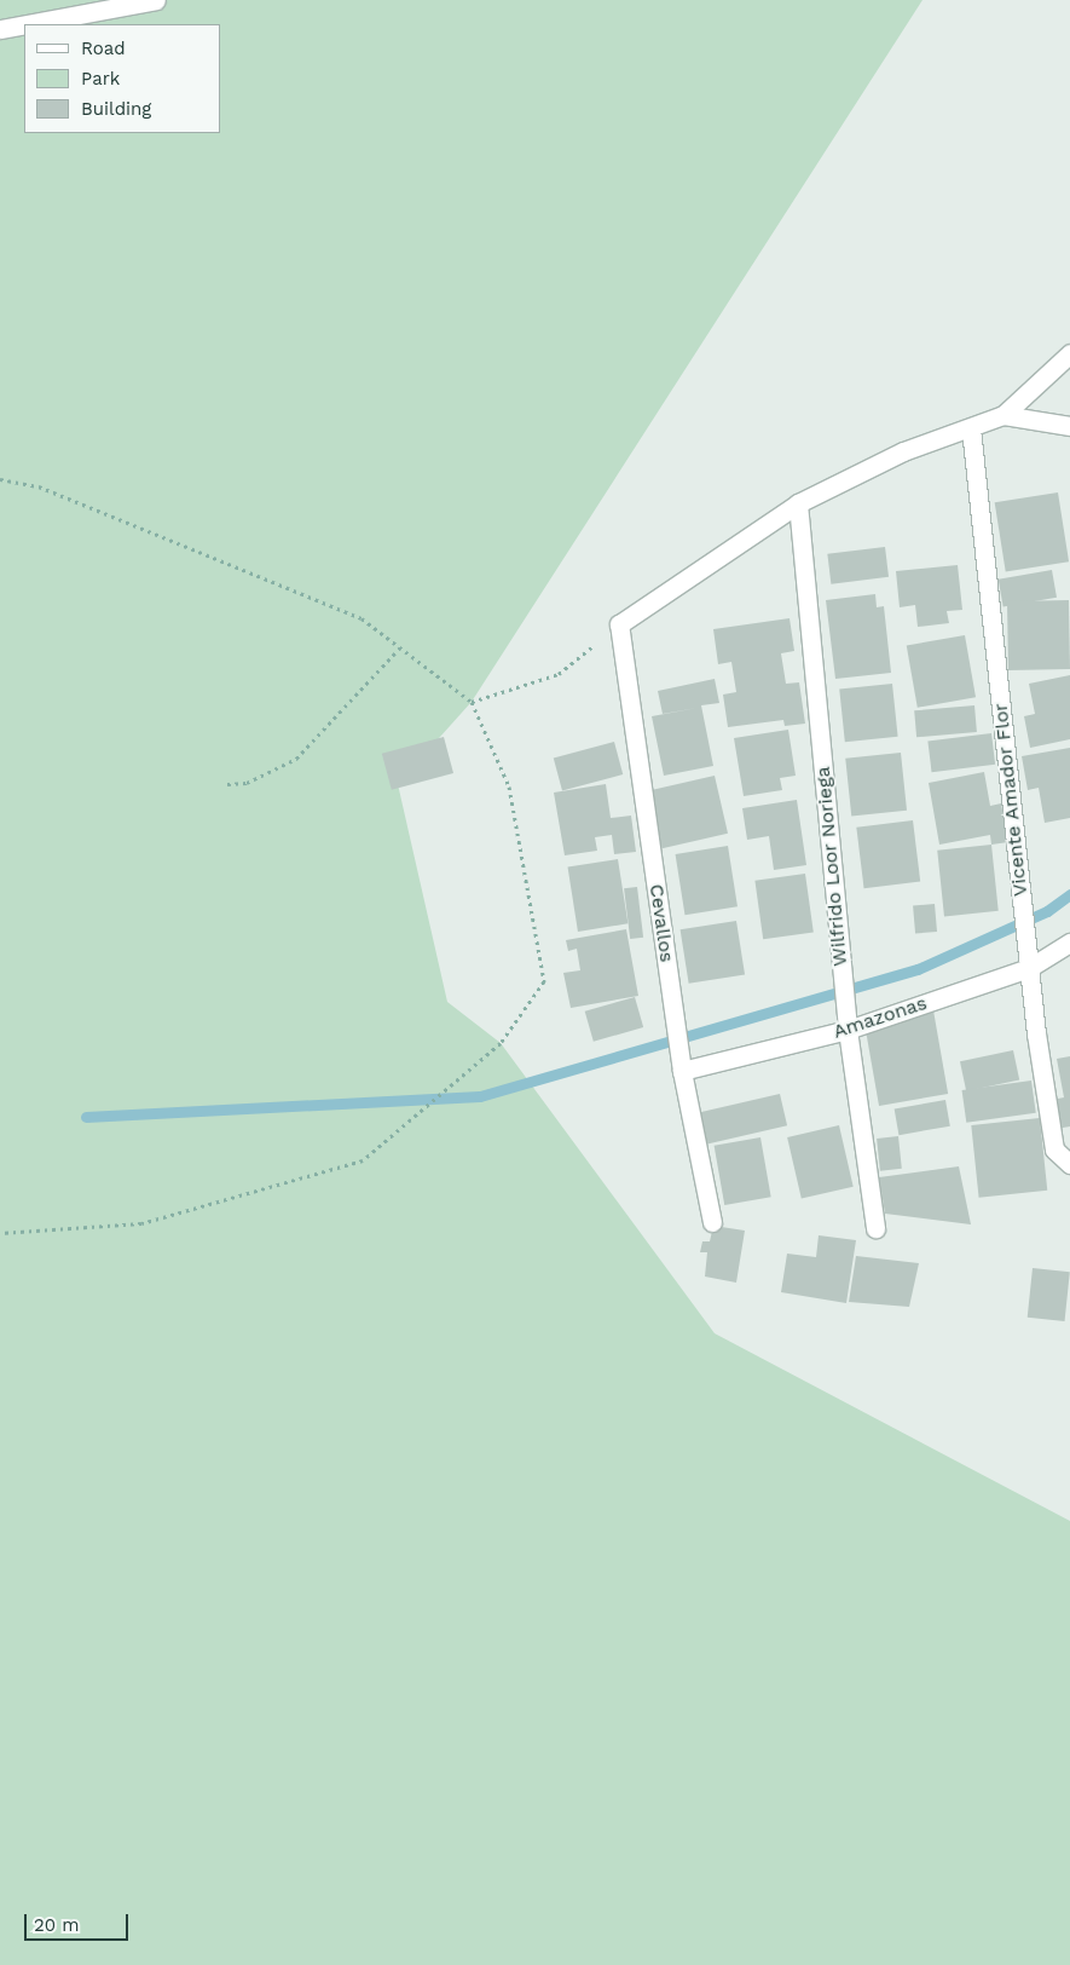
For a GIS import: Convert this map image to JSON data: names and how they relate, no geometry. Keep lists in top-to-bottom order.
{
  "streets": {
    "street": [
      "Vicente Amador Flor",
      "Wilfrido Loor Noriega",
      "Cevallos",
      "Amazonas"
    ]
  },
  "crossings": [
    ["Vicente Amador Flor", "Amazonas"],
    ["Wilfrido Loor Noriega", "Amazonas"],
    ["Cevallos", "Amazonas"]
  ],
  "legend": ["Road", "Park", "Building"],
  "scale_bar": "20 m"
}
